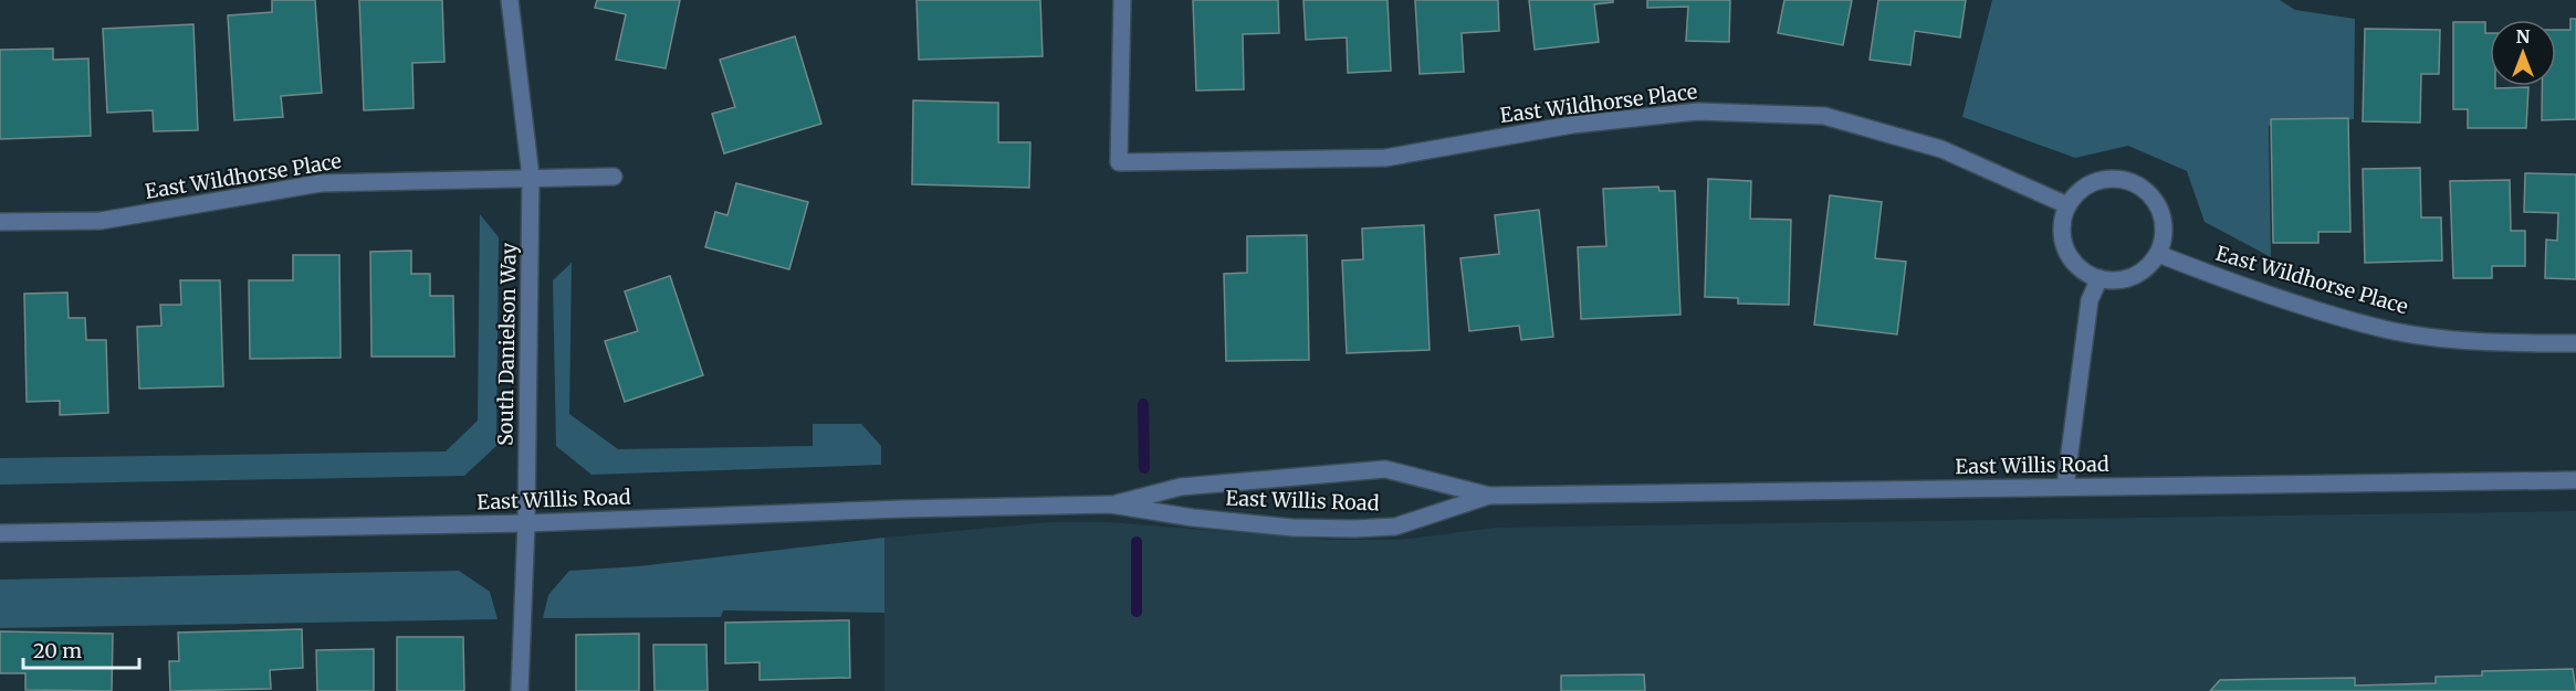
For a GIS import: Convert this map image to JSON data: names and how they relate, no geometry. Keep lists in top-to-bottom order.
{
  "streets": {
    "street": ["East Wildhorse Place", "South Danielson Way", "East Willis Road"]
  },
  "crossings": [
    ["East Wildhorse Place", "South Danielson Way"],
    ["South Danielson Way", "East Willis Road"]
  ],
  "scale_bar": "20 m",
  "north": "top"
}
